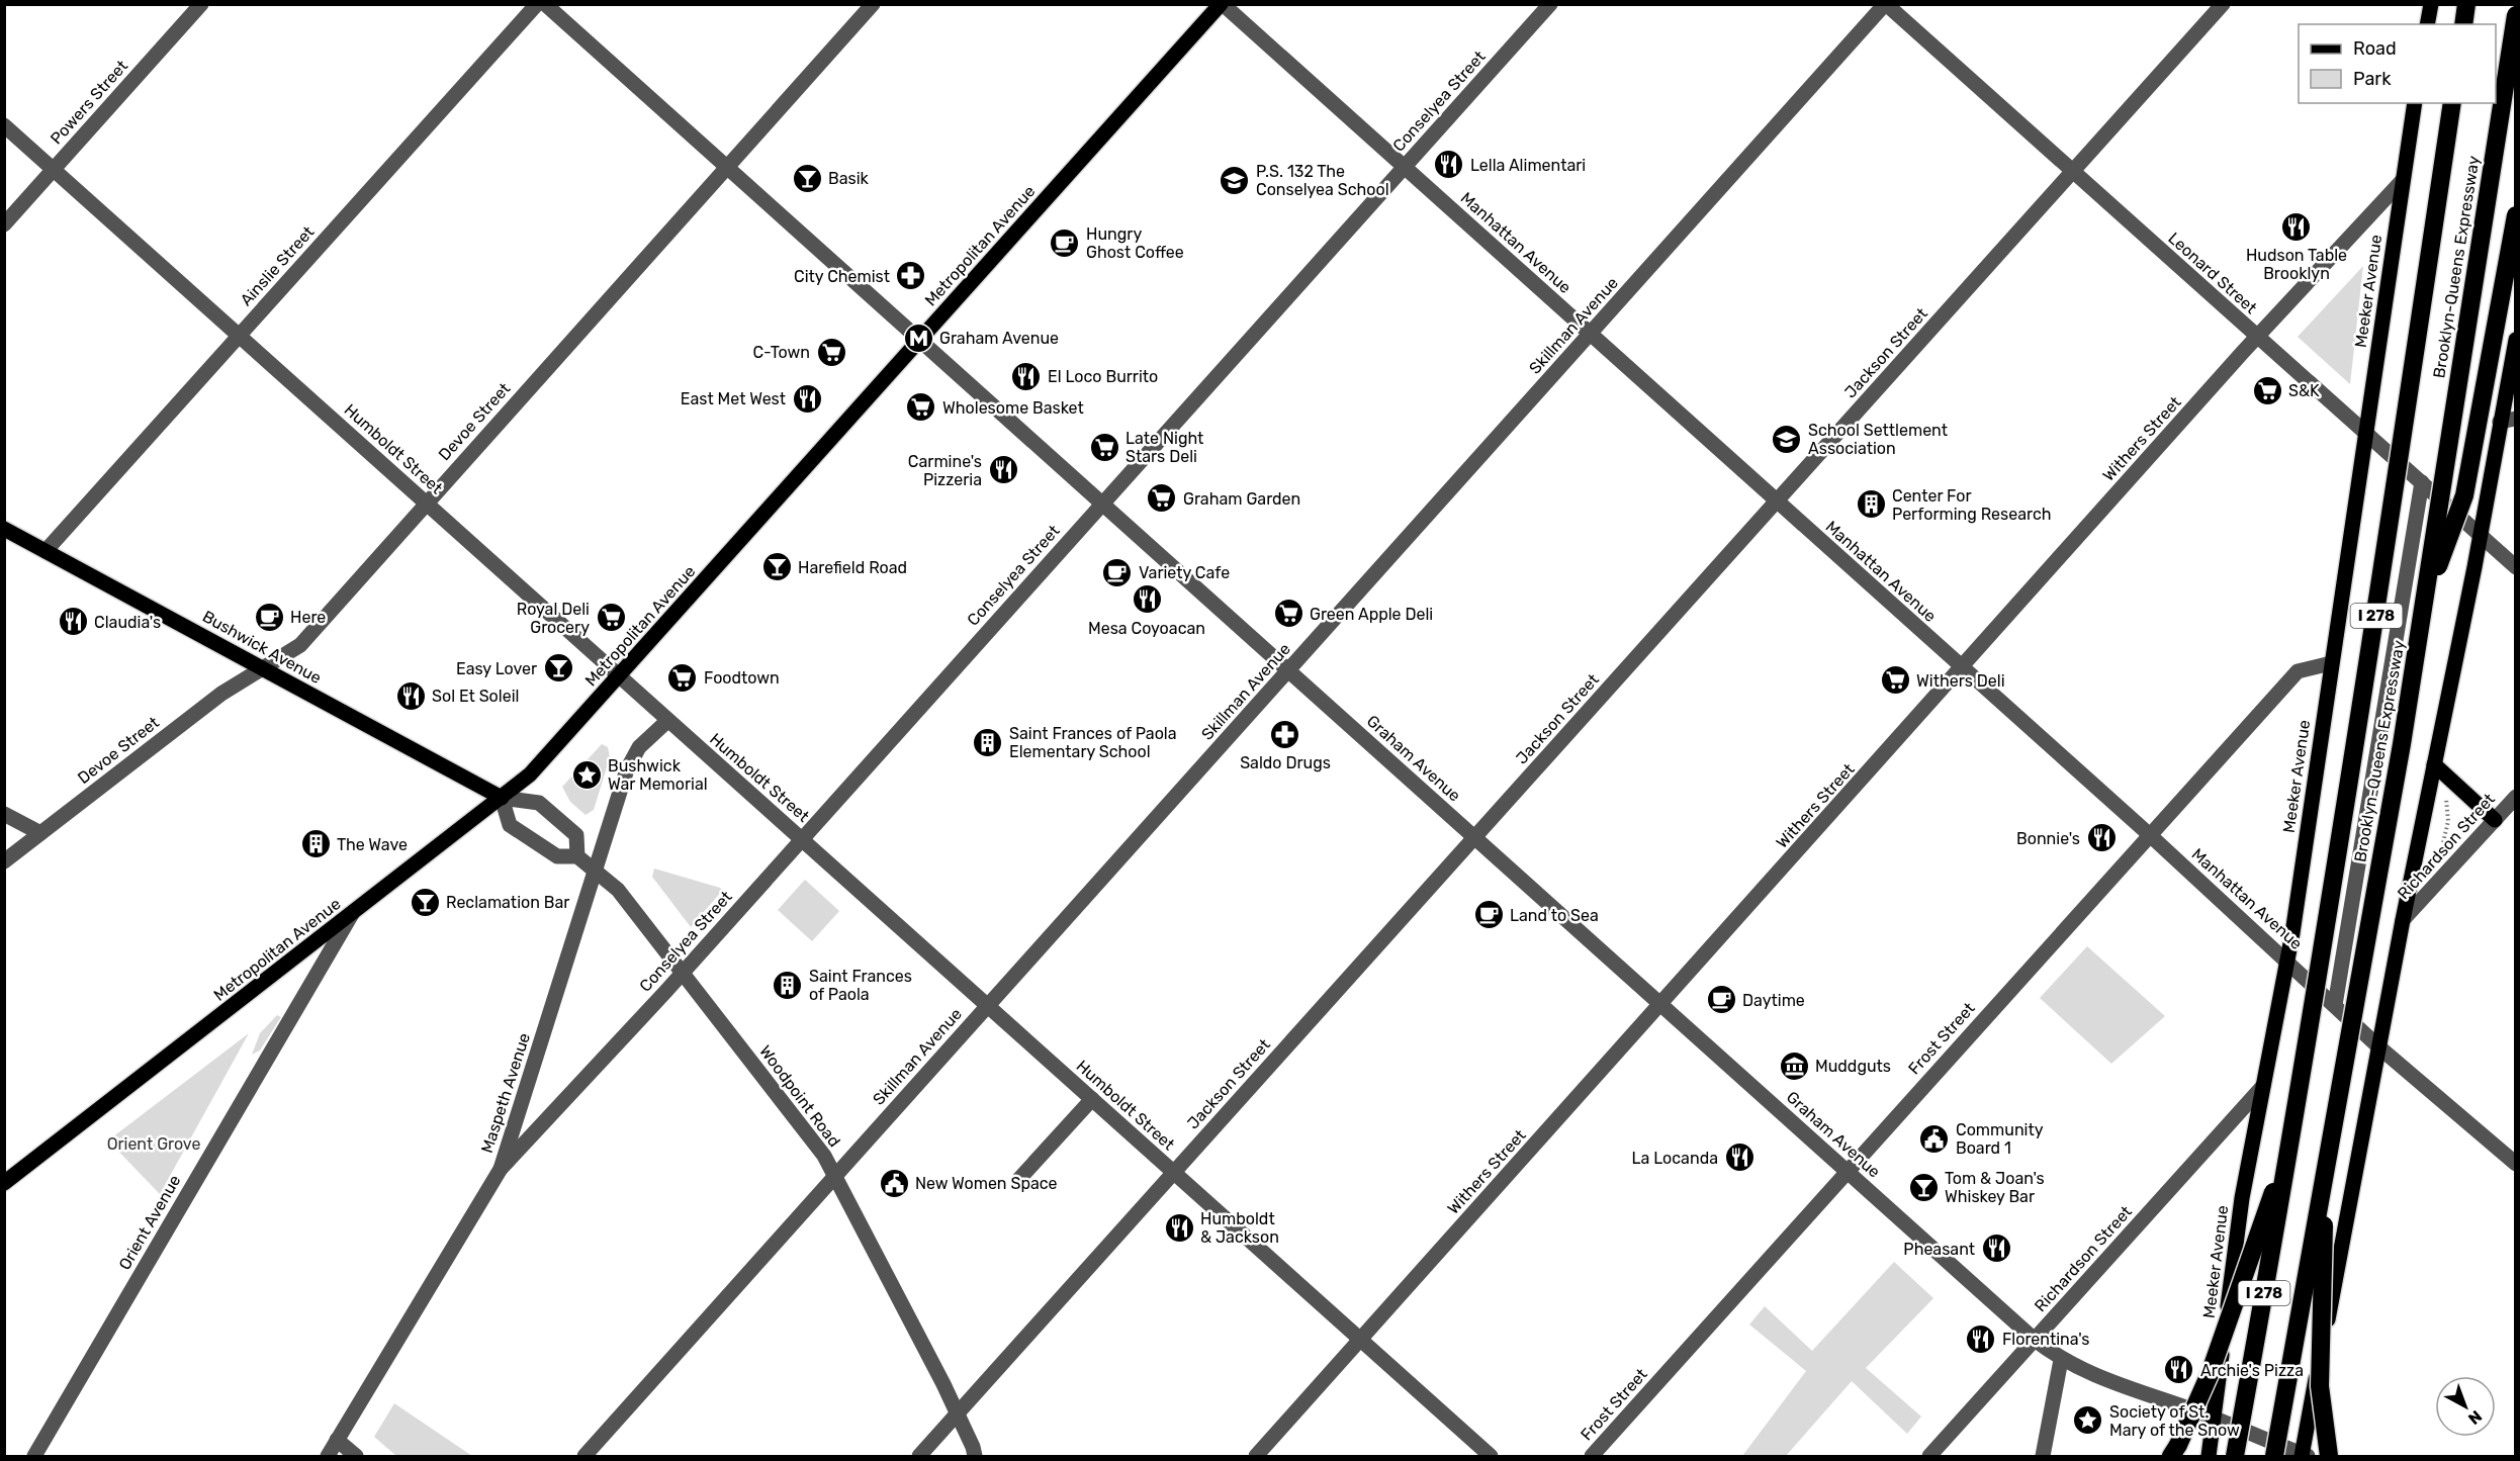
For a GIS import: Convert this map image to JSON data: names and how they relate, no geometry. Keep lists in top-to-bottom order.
{
  "streets": {
    "highway": ["Brooklyn-Queens Expressway", "I 278"],
    "main road": ["Metropolitan Avenue", "Meeker Avenue", "Bushwick Avenue"],
    "street": [
      "Conselyea Street",
      "Powers Street",
      "Manhattan Avenue",
      "Ainslie Street",
      "Leonard Street",
      "Skillman Avenue",
      "Jackson Street",
      "Devoe Street",
      "Withers Street",
      "Humboldt Street",
      "Graham Avenue",
      "Richardson Street",
      "Frost Street",
      "Maspeth Avenue",
      "Woodpoint Road",
      "Orient Avenue"
    ]
  },
  "crossings": [
    ["Conselyea Street", "Manhattan Avenue"],
    ["Conselyea Street", "Humboldt Street"],
    ["Conselyea Street", "Graham Avenue"],
    ["Conselyea Street", "Maspeth Avenue"],
    ["Conselyea Street", "Woodpoint Road"],
    ["Powers Street", "Humboldt Street"],
    ["Manhattan Avenue", "Metropolitan Avenue"],
    ["Manhattan Avenue", "Meeker Avenue"],
    ["Manhattan Avenue", "Skillman Avenue"],
    ["Manhattan Avenue", "Jackson Street"],
    ["Manhattan Avenue", "Withers Street"],
    ["Manhattan Avenue", "Frost Street"],
    ["Metropolitan Avenue", "Humboldt Street"],
    ["Metropolitan Avenue", "Bushwick Avenue"],
    ["Metropolitan Avenue", "Graham Avenue"],
    ["Metropolitan Avenue", "Woodpoint Road"],
    ["Metropolitan Avenue", "Orient Avenue"],
    ["Ainslie Street", "Humboldt Street"],
    ["Ainslie Street", "Bushwick Avenue"],
    ["Leonard Street", "Meeker Avenue"],
    ["Leonard Street", "Skillman Avenue"],
    ["Leonard Street", "Jackson Street"],
    ["Leonard Street", "Withers Street"],
    ["Meeker Avenue", "Withers Street"],
    ["Meeker Avenue", "Graham Avenue"],
    ["Meeker Avenue", "Richardson Street"],
    ["Meeker Avenue", "Frost Street"],
    ["Skillman Avenue", "Humboldt Street"],
    ["Skillman Avenue", "Graham Avenue"],
    ["Skillman Avenue", "Woodpoint Road"],
    ["Jackson Street", "Humboldt Street"],
    ["Jackson Street", "Graham Avenue"],
    ["Jackson Street", "Woodpoint Road"],
    ["Devoe Street", "Humboldt Street"],
    ["Devoe Street", "Bushwick Avenue"],
    ["Devoe Street", "Graham Avenue"],
    ["Withers Street", "Humboldt Street"],
    ["Withers Street", "Graham Avenue"],
    ["Humboldt Street", "Maspeth Avenue"],
    ["Bushwick Avenue", "Woodpoint Road"],
    ["Graham Avenue", "Richardson Street"],
    ["Graham Avenue", "Frost Street"],
    ["Maspeth Avenue", "Woodpoint Road"]
  ],
  "parks": ["Orient Grove"],
  "places": {
    "restaurant": [
      "Lella Alimentari",
      "Hudson Table Brooklyn",
      "El Loco Burrito",
      "East Met West",
      "Carmine's Pizzeria",
      "Mesa Coyoacan",
      "Claudia's",
      "Sol Et Soleil",
      "Bonnie's",
      "La Locanda",
      "Humboldt & Jackson",
      "Pheasant",
      "Florentina's",
      "Archie's Pizza"
    ],
    "bar": [
      "Basik",
      "Harefield Road",
      "Easy Lover",
      "Reclamation Bar",
      "Tom & Joan's Whiskey Bar"
    ],
    "school or university": ["P.S. 132 The Conselyea School", "School Settlement Association"],
    "cafe": [
      "Hungry Ghost Coffee",
      "Variety Cafe",
      "Here",
      "Land to Sea",
      "Daytime"
    ],
    "pharmacy": ["City Chemist", "Saldo Drugs"],
    "metro station": ["Graham Avenue"],
    "supermarket": [
      "C-Town",
      "S&K",
      "Wholesome Basket",
      "Late Night Stars Deli",
      "Graham Garden",
      "Green Apple Deli",
      "Royal Deli Grocery",
      "Foodtown",
      "Withers Deli"
    ],
    "building": [
      "Center For Performing Research",
      "Saint Frances of Paola Elementary School",
      "The Wave",
      "Saint Frances of Paola"
    ],
    "place": ["Bushwick War Memorial", "Society of St. Mary of the Snow"],
    "museum": ["Muddguts"],
    "public building": ["Community Board 1", "New Women Space"]
  },
  "legend": ["Road", "Park"],
  "north": "bottom right"
}
